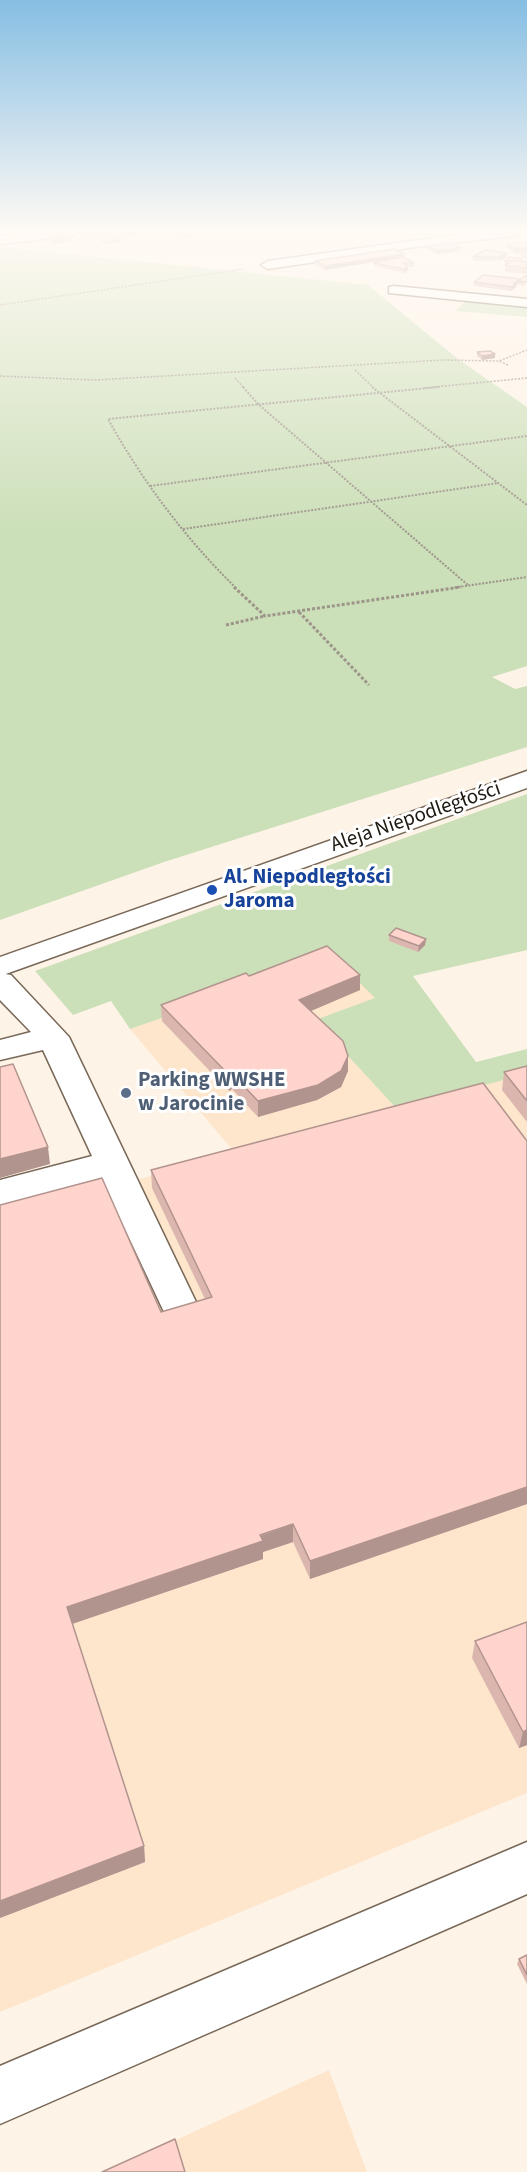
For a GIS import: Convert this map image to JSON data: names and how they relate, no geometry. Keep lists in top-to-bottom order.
{
  "streets": {
    "street": ["Aleja Niepodległości"]
  },
  "places": ["Al. Niepodległości Jaroma", "Parking WWSHE w Jarocinie"]
}
